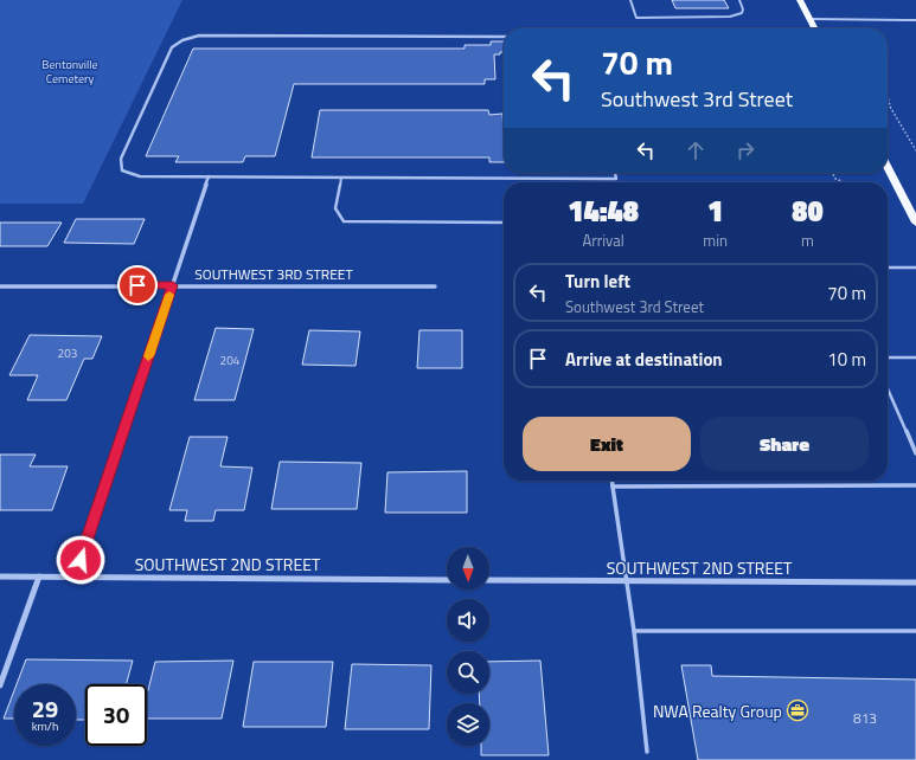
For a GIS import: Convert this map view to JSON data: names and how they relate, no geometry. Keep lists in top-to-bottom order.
{
  "streets": {
    "street": ["SOUTHWEST 3RD STREET", "SOUTHWEST 2ND STREET"]
  },
  "parks": ["Bentonville Cemetery"],
  "places": {
    "office": ["NWA Realty Group"]
  },
  "house_numbers": ["203", "204", "813"],
  "north": "bottom",
  "page": {
    "turn": ["70 m", "Southwest 3rd Street"],
    "eta": [
      "14:48",
      "Arrival",
      "1",
      "min",
      "80",
      "m"
    ],
    "list": [
      {
        "name": "Turn left",
        "note": "Southwest 3rd Street",
        "value": "70 m"
      },
      {
        "name": "Arrive at destination",
        "value": "10 m"
      }
    ],
    "buttons": ["Exit", "Share"],
    "speed": "29 km/h",
    "limit": "30"
  }
}
